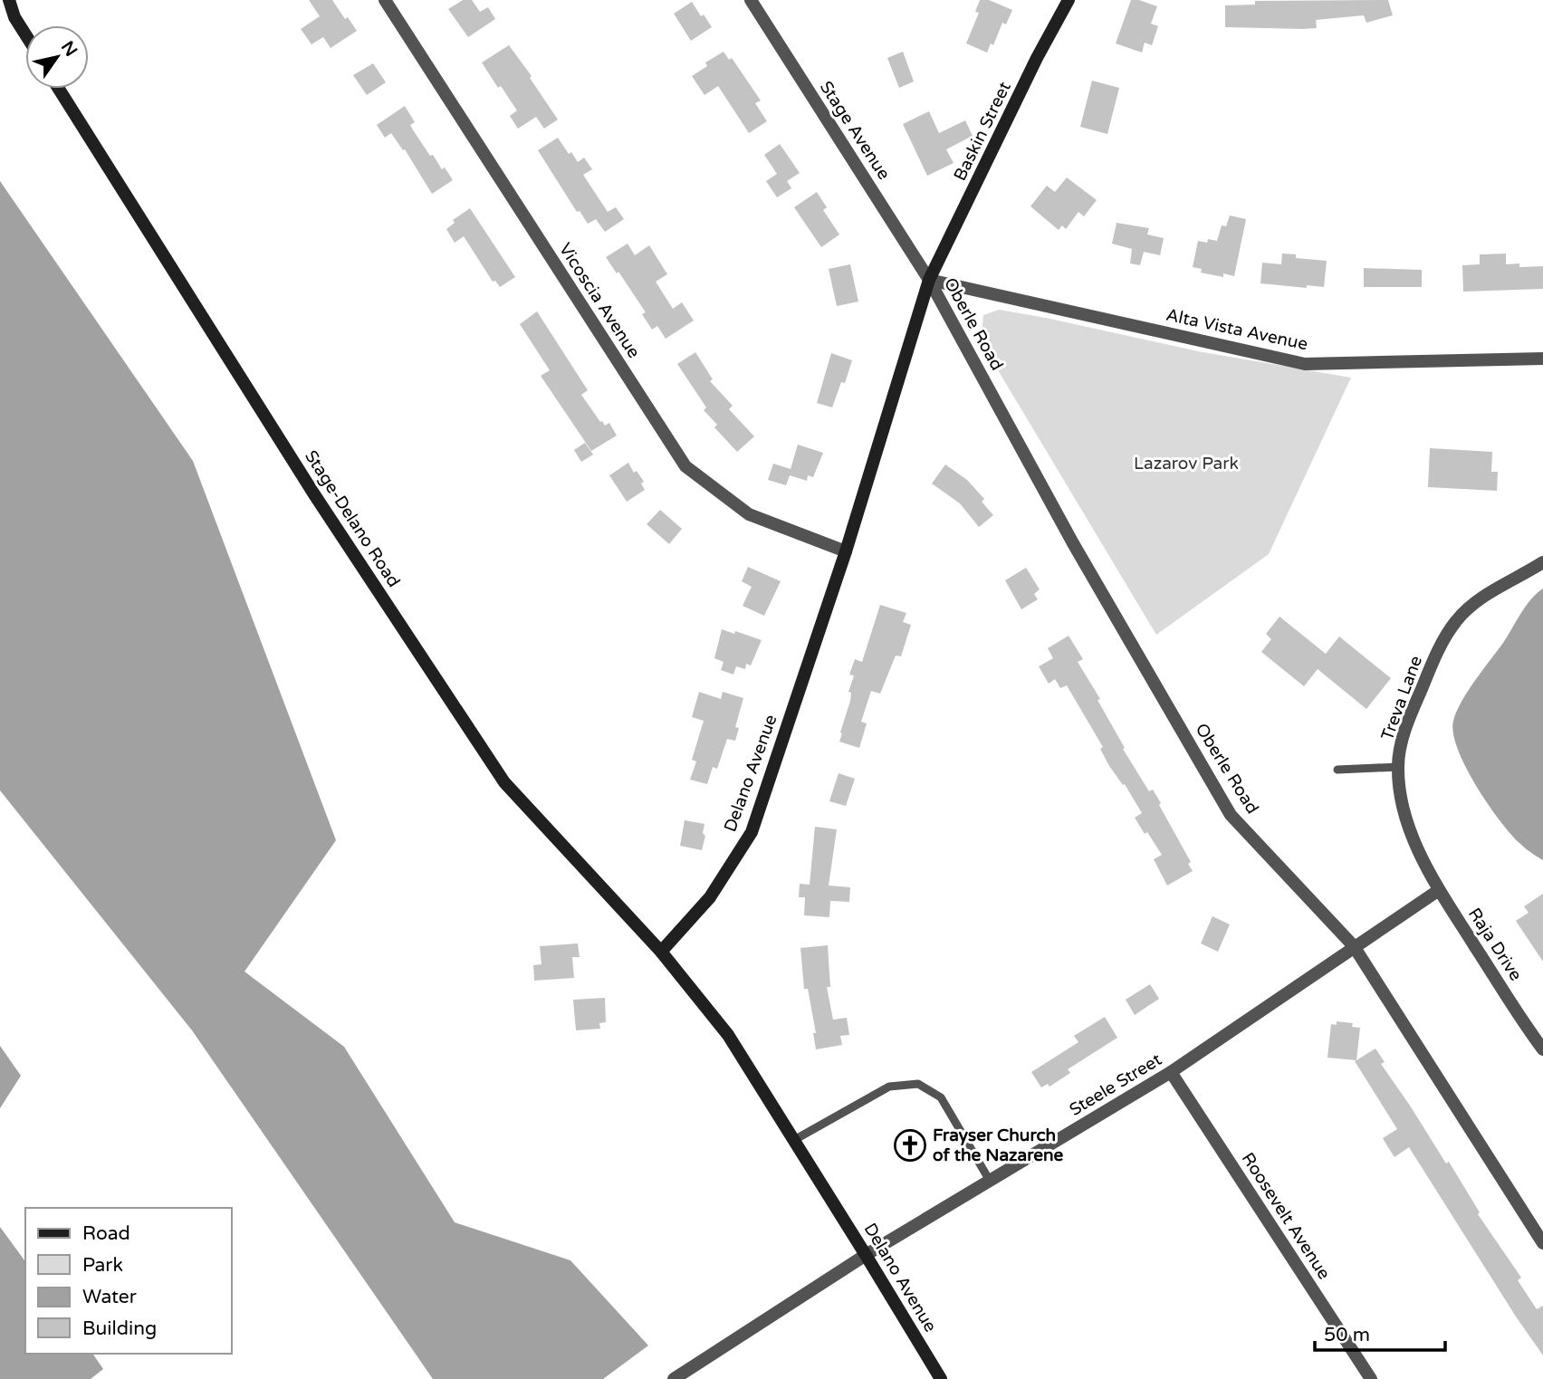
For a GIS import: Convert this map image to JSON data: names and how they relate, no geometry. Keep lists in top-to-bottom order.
{
  "streets": {
    "main road": ["Baskin Street", "Stage-Delano Road", "Delano Avenue"],
    "street": [
      "Stage Avenue",
      "Vicoscia Avenue",
      "Oberle Road",
      "Alta Vista Avenue",
      "Treva Lane",
      "Raja Drive",
      "Steele Street",
      "Roosevelt Avenue"
    ]
  },
  "crossings": [
    ["Stage Avenue", "Baskin Street"],
    ["Stage Avenue", "Oberle Road"],
    ["Stage Avenue", "Alta Vista Avenue"],
    ["Stage Avenue", "Delano Avenue"],
    ["Baskin Street", "Oberle Road"],
    ["Baskin Street", "Alta Vista Avenue"],
    ["Baskin Street", "Delano Avenue"],
    ["Vicoscia Avenue", "Delano Avenue"],
    ["Oberle Road", "Alta Vista Avenue"],
    ["Oberle Road", "Delano Avenue"],
    ["Oberle Road", "Steele Street"],
    ["Alta Vista Avenue", "Delano Avenue"],
    ["Stage-Delano Road", "Delano Avenue"],
    ["Treva Lane", "Raja Drive"],
    ["Treva Lane", "Steele Street"],
    ["Delano Avenue", "Steele Street"],
    ["Raja Drive", "Steele Street"],
    ["Steele Street", "Roosevelt Avenue"]
  ],
  "parks": ["Lazarov Park"],
  "places": {
    "church": ["Frayser Church of the Nazarene"]
  },
  "legend": [
    "Road",
    "Park",
    "Water",
    "Building"
  ],
  "scale_bar": "50 m",
  "north": "top right"
}
